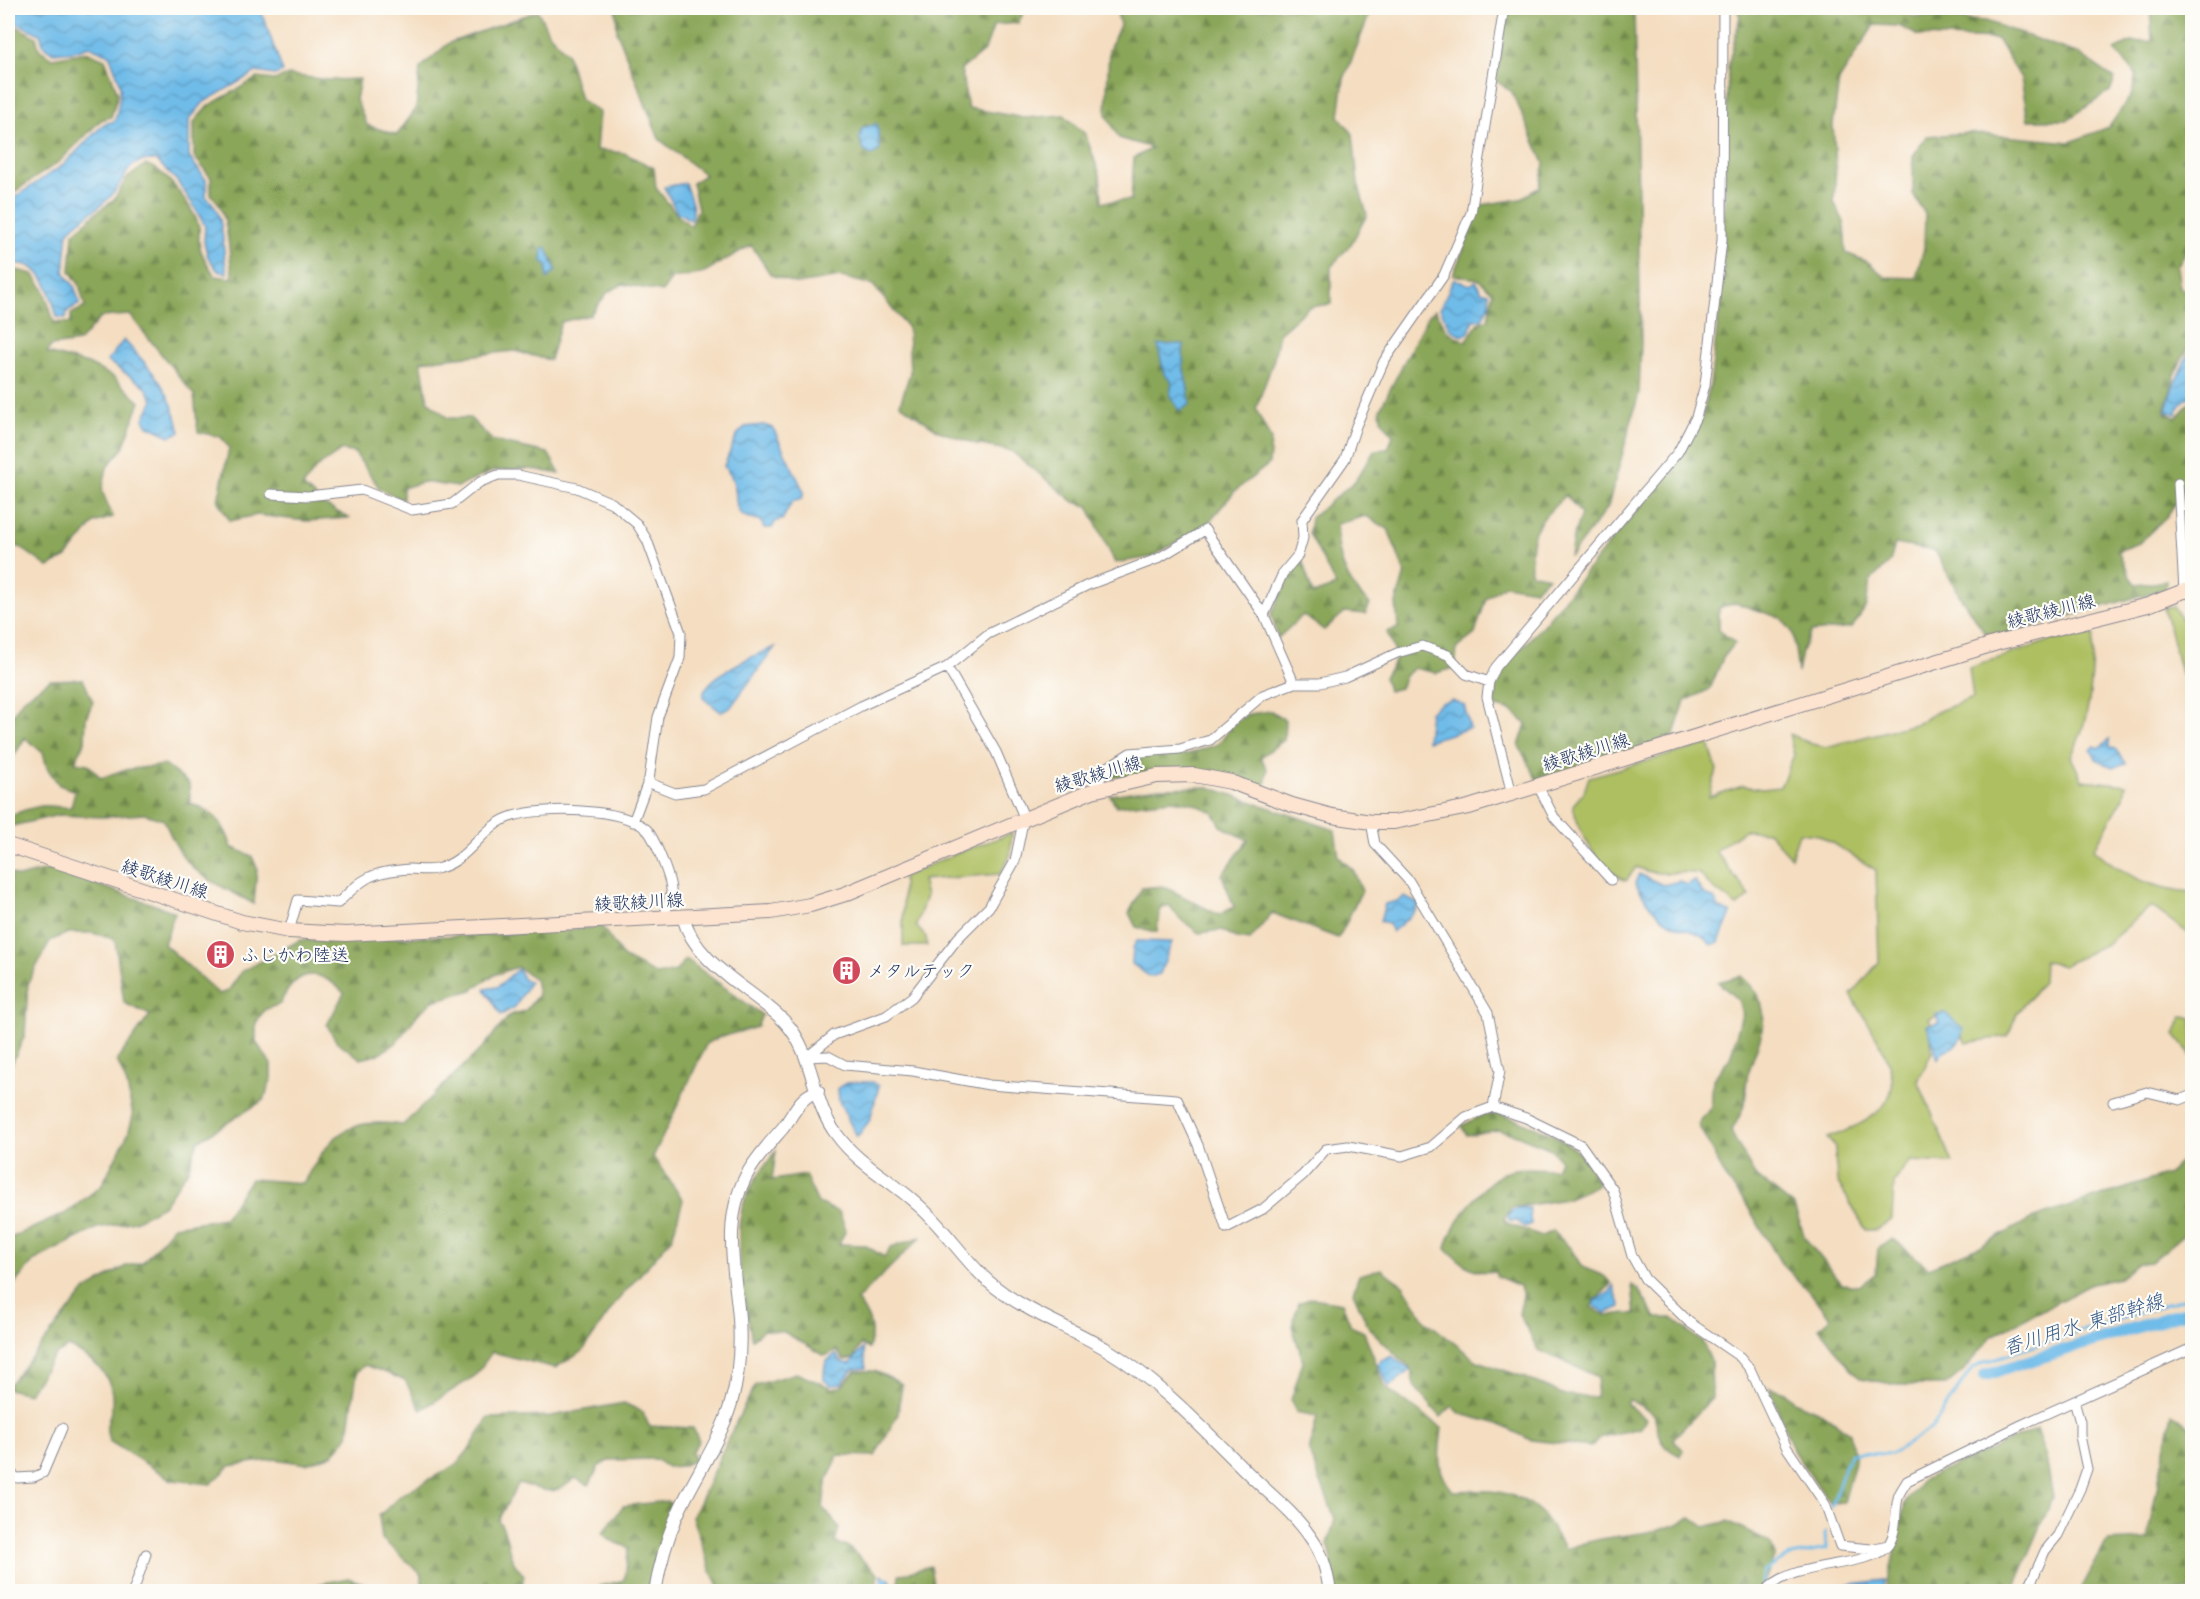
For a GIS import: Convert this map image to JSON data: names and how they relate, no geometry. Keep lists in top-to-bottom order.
{
  "streets": {
    "main road": ["綾歌綾川線"]
  },
  "water": ["香川用水 東部幹線"],
  "places": {
    "building": ["ふじかわ陸送", "メタルテック"]
  }
}
